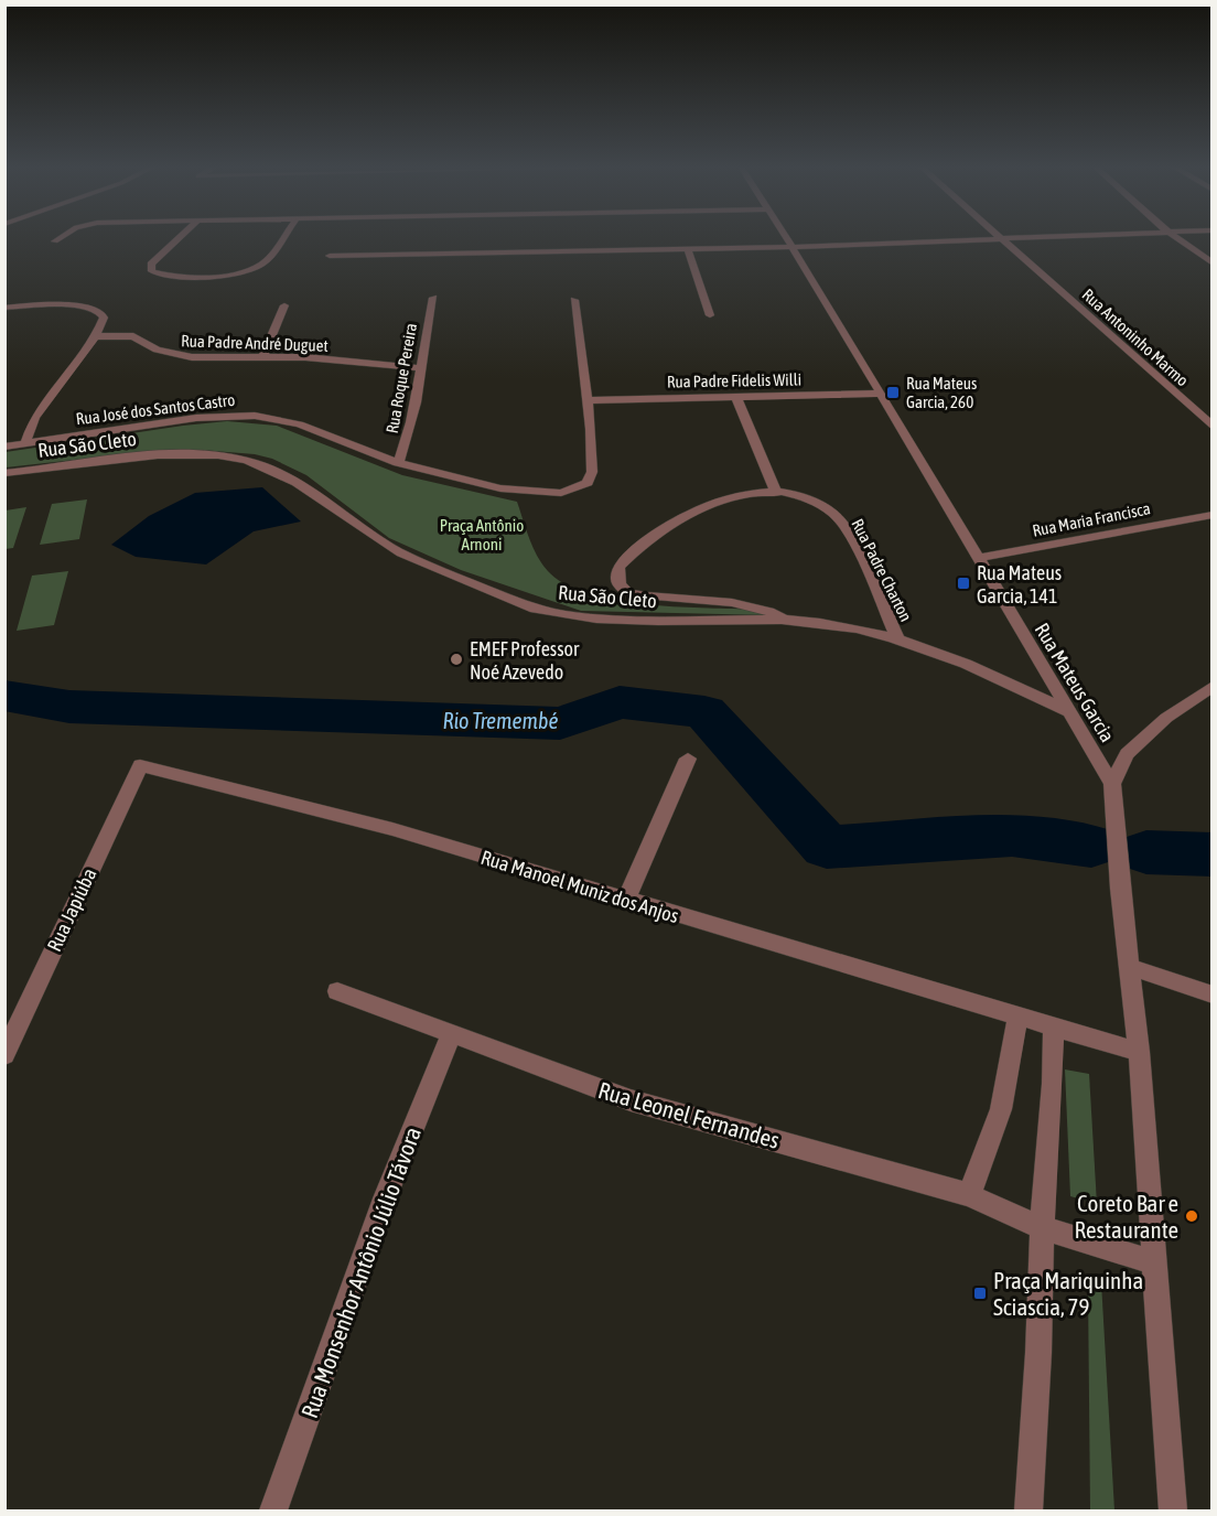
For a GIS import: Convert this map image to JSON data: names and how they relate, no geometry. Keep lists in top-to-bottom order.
{
  "streets": {
    "street": [
      "Rua Antoninho Marmo",
      "Rua Padre André Duguet",
      "Rua Roque Pereira",
      "Rua Padre Fidelis Willi",
      "Rua José dos Santos Castro",
      "Rua São Cleto",
      "Rua Maria Francisca",
      "Rua Padre Charton",
      "Rua Mateus Garcia",
      "Rua Manoel Muniz dos Anjos",
      "Rua Japiúba",
      "Rua Leonel Fernandes",
      "Rua Monsenhor Antônio Júlio Távora"
    ]
  },
  "crossings": [
    ["Rua Padre André Duguet", "Rua Roque Pereira"],
    ["Rua Roque Pereira", "Rua José dos Santos Castro"],
    ["Rua Padre Fidelis Willi", "Rua José dos Santos Castro"],
    ["Rua Padre Fidelis Willi", "Rua Mateus Garcia"],
    ["Rua São Cleto", "Rua Padre Charton"],
    ["Rua São Cleto", "Rua Mateus Garcia"],
    ["Rua Maria Francisca", "Rua Mateus Garcia"],
    ["Rua Mateus Garcia", "Rua Manoel Muniz dos Anjos"],
    ["Rua Mateus Garcia", "Rua Leonel Fernandes"],
    ["Rua Manoel Muniz dos Anjos", "Rua Japiúba"],
    ["Rua Leonel Fernandes", "Rua Monsenhor Antônio Júlio Távora"]
  ],
  "water": ["Rio Tremembé"],
  "parks": ["Praça Antônio Arnoni"],
  "places": {
    "transit": ["Rua Mateus Garcia, 260", "Rua Mateus Garcia, 141", "Praça Mariquinha Sciascia, 79"],
    "other": ["EMEF Professor Noé Azevedo", "Coreto Bar e Restaurante"]
  }
}
